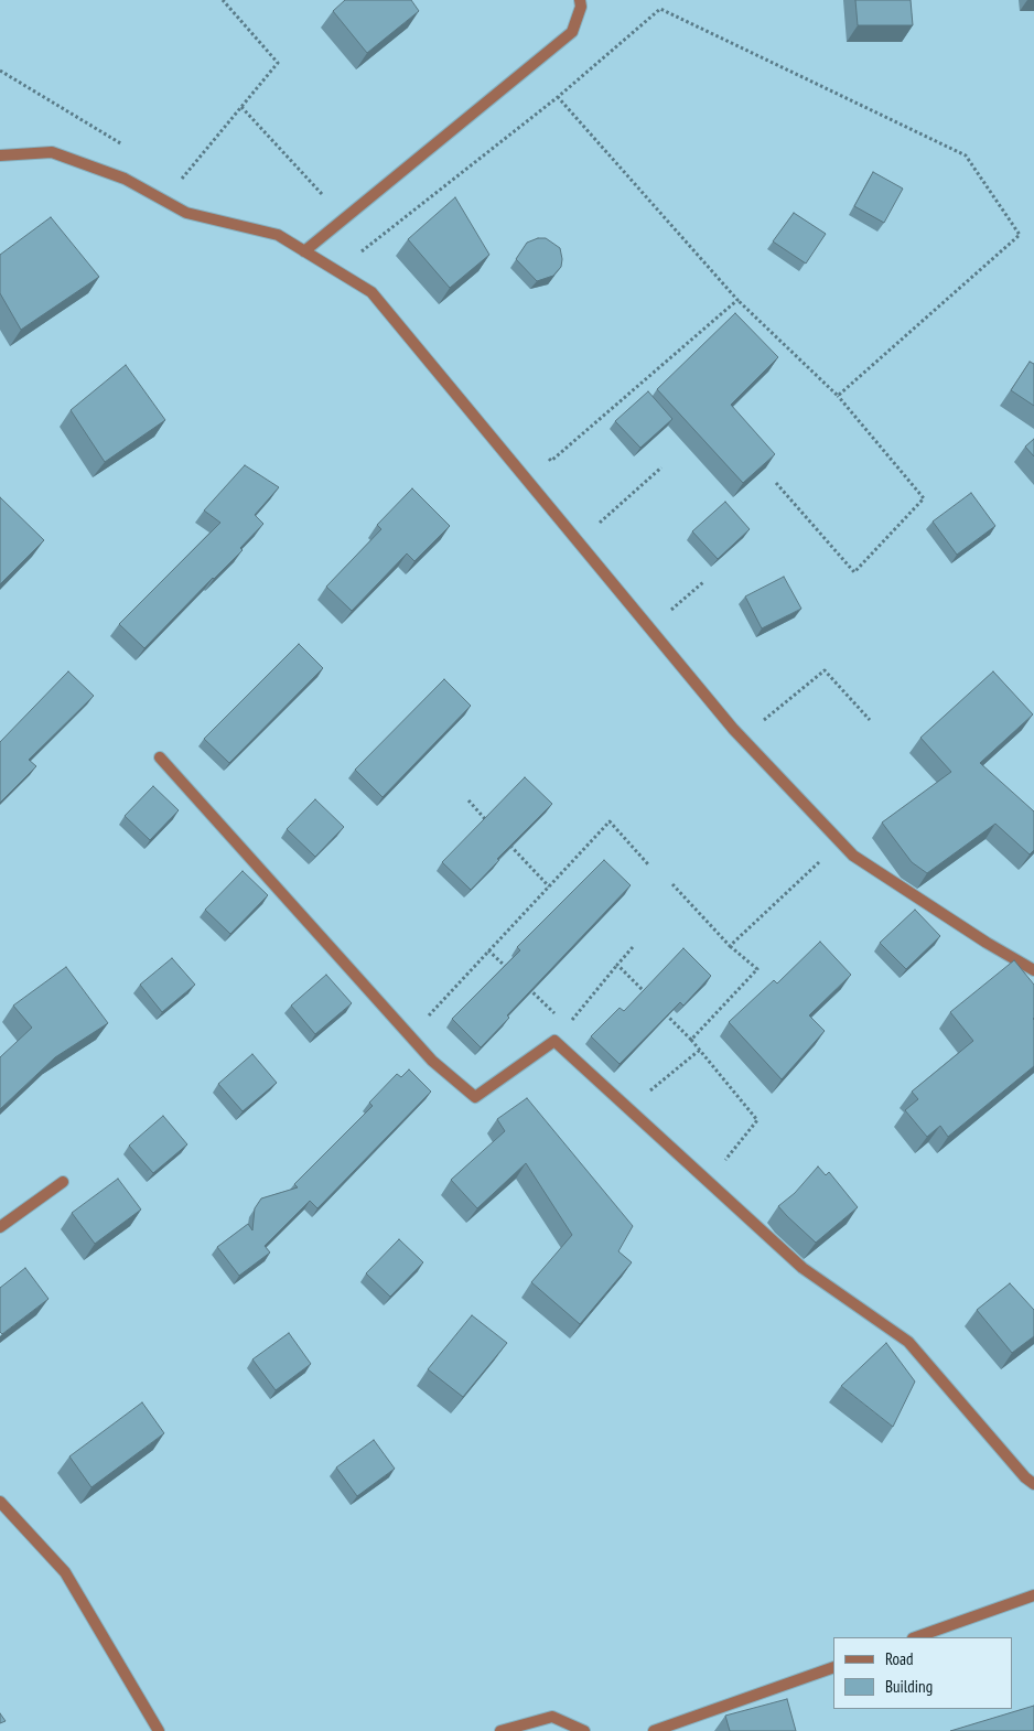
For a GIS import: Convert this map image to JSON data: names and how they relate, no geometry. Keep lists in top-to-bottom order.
{
  "legend": ["Road", "Building"]
}
